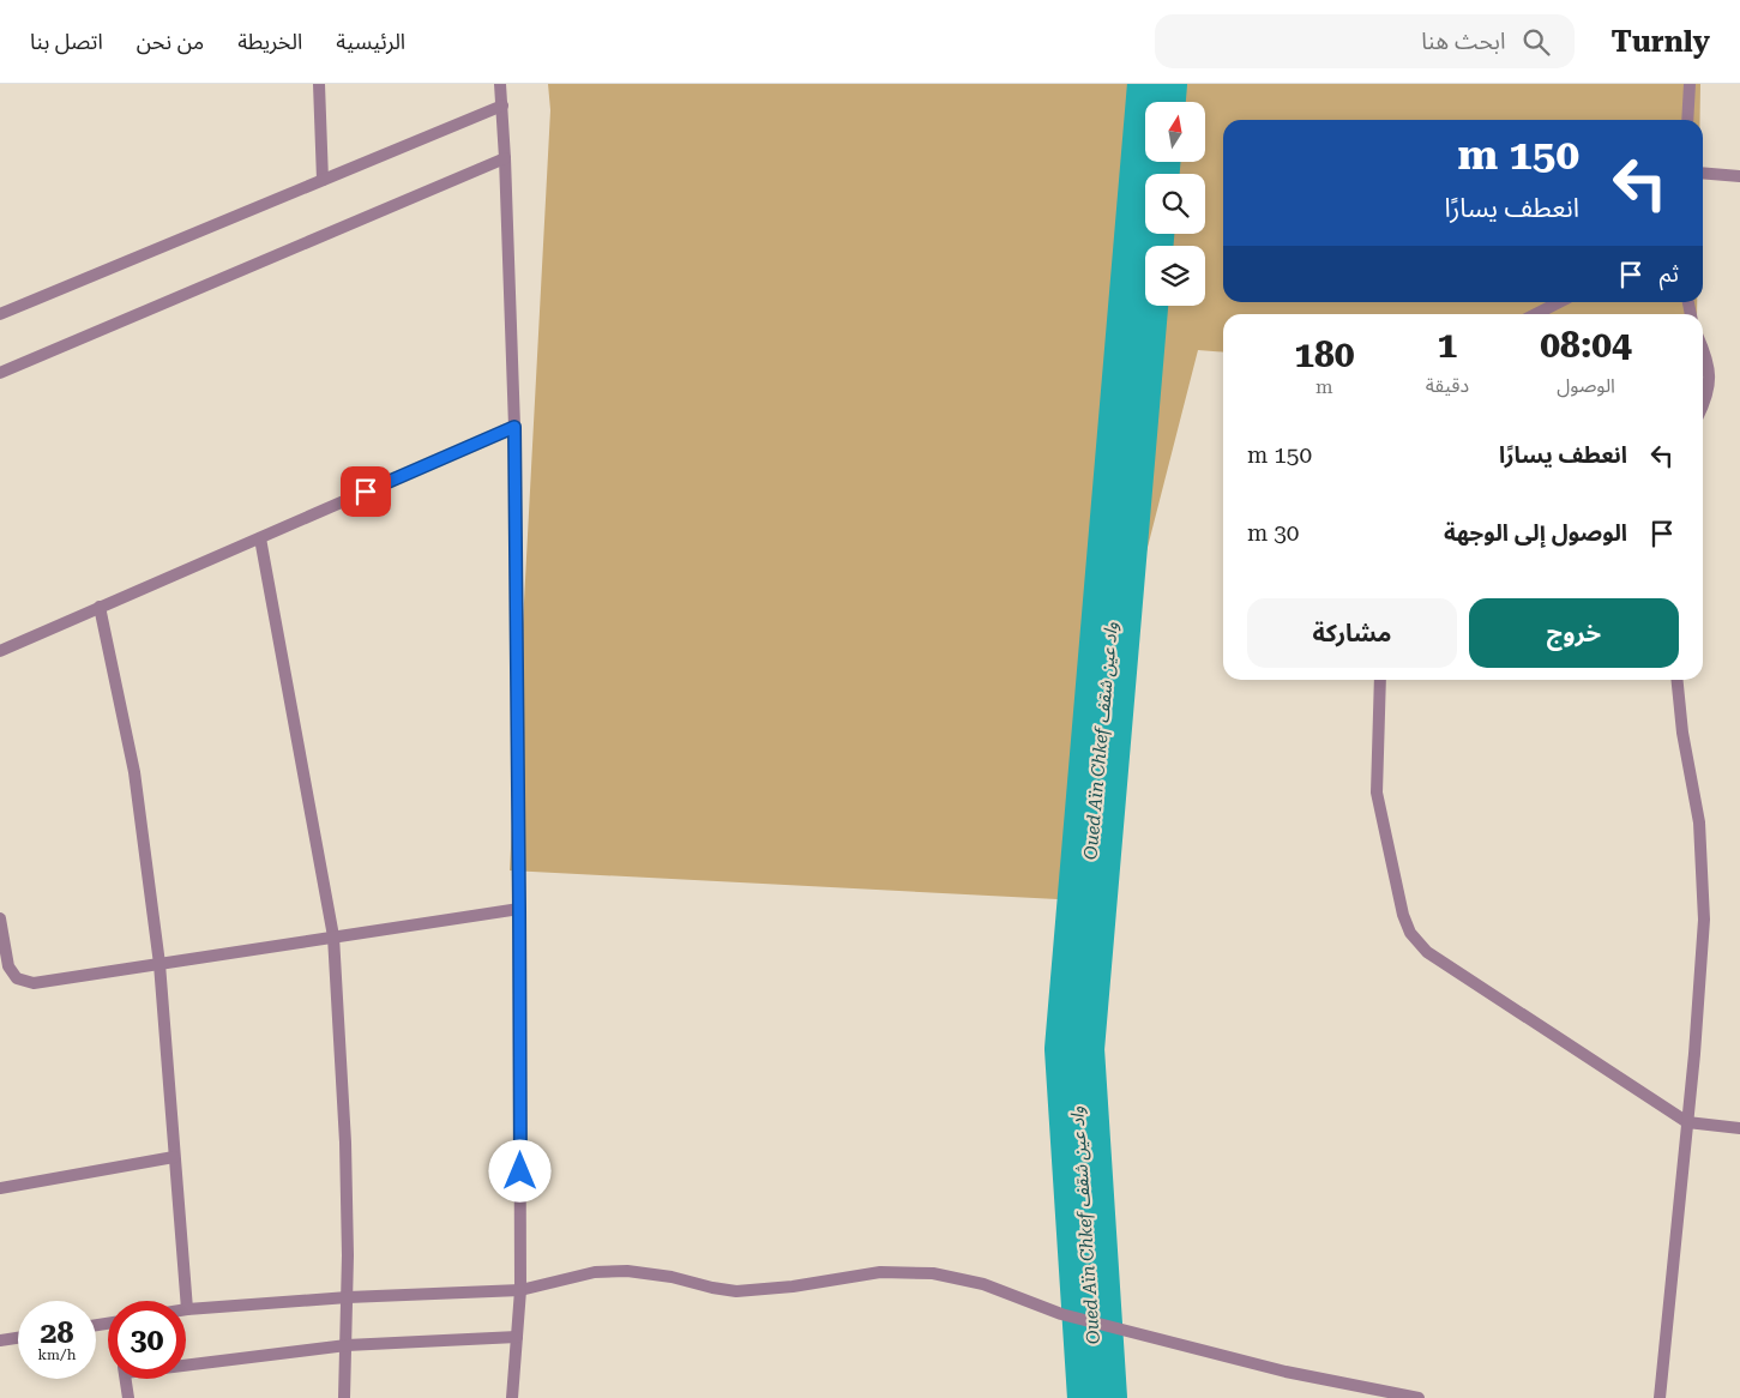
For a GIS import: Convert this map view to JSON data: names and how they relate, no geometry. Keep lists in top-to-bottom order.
{
  "water": ["Oued Aïn Chkef واد عين شقف"],
  "north": "top",
  "page": {
    "header": "Turnly",
    "search": "ابحث هنا",
    "nav": [
      "الرئيسية",
      "الخريطة",
      "من نحن",
      "اتصل بنا"
    ],
    "turn": ["150 m", "انعطف يسارًا"],
    "then": "ثم",
    "eta": [
      "08:04",
      "الوصول",
      "1",
      "دقيقة",
      "180",
      "m"
    ],
    "list": [
      {
        "name": "انعطف يسارًا",
        "value": "150 m"
      },
      {
        "name": "الوصول إلى الوجهة",
        "value": "30 m"
      }
    ],
    "buttons": ["خروج", "مشاركة"],
    "speed": "28 km/h",
    "limit": "30"
  }
}
